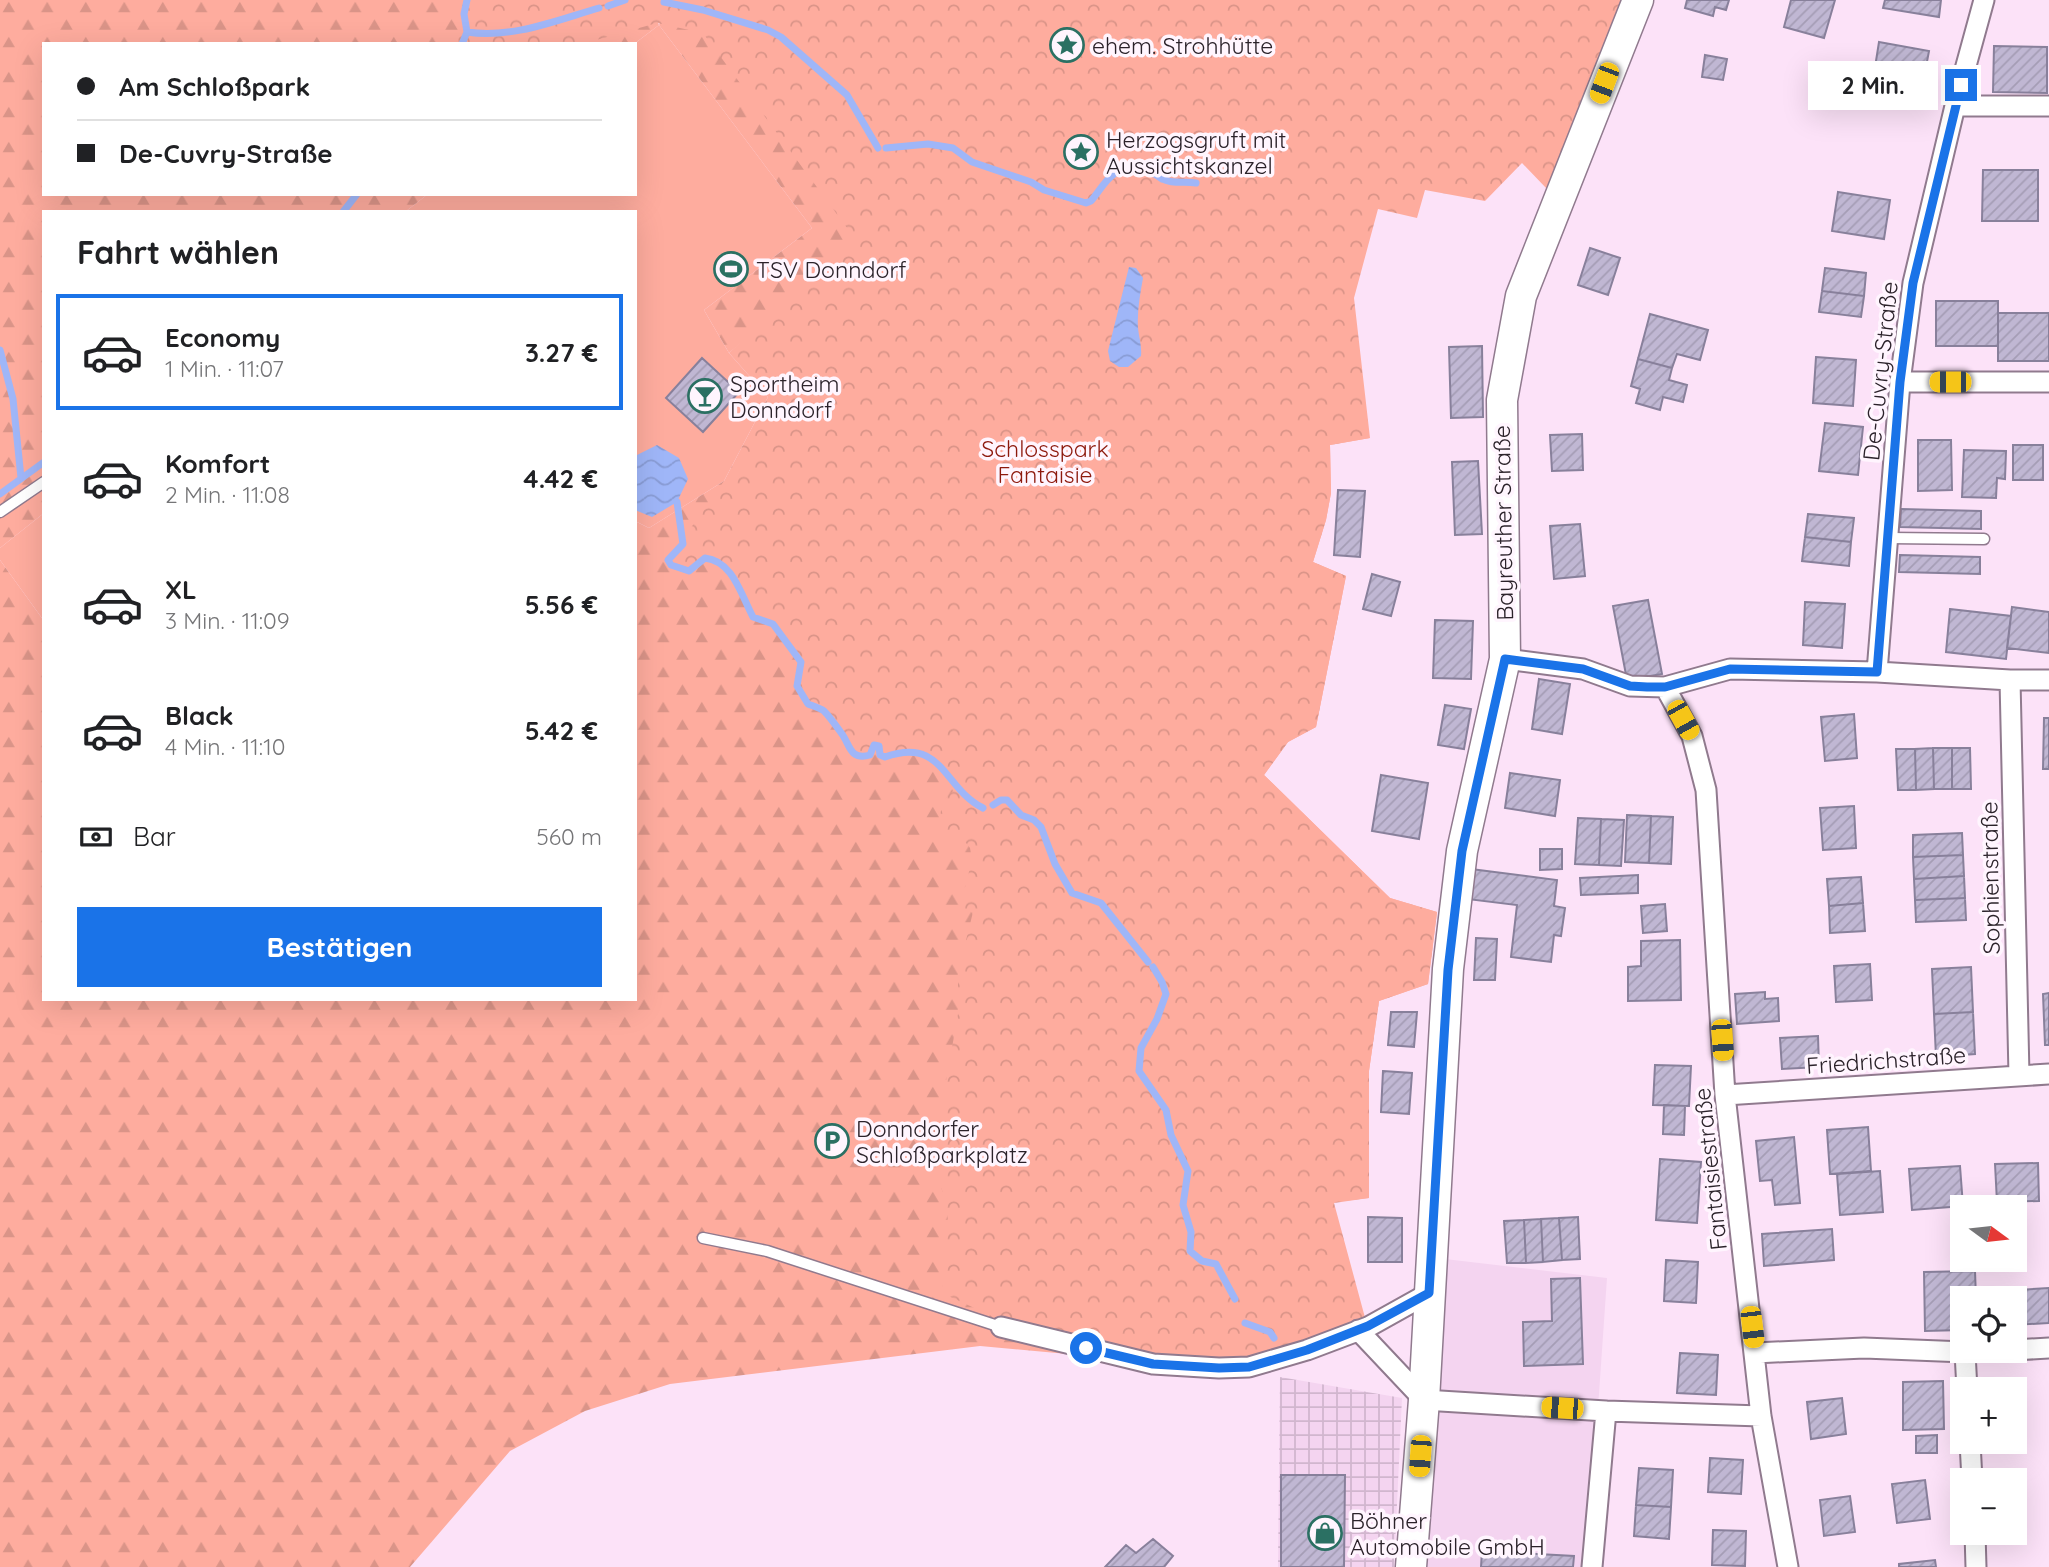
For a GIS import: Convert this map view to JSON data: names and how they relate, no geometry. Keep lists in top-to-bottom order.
{
  "streets": {
    "main road": ["Bayreuther Straße"],
    "street": [
      "De-Cuvry-Straße",
      "Sophienstraße",
      "Friedrichstraße",
      "Fantaisiestraße"
    ]
  },
  "crossings": [
    ["Sophienstraße", "Friedrichstraße"],
    ["Friedrichstraße", "Fantaisiestraße"]
  ],
  "parks": ["Schlosspark Fantaisie"],
  "places": {
    "place": ["ehem. Strohhütte", "Herzogsgruft mit Aussichtskanzel"],
    "sports": ["TSV Donndorf"],
    "bar": ["Sportheim Donndorf"],
    "parking": ["Donndorfer Schloßparkplatz"],
    "shop": ["Böhner Automobile GmbH"]
  },
  "north": "right",
  "page": {
    "banner": ["Am Schloßpark", "De-Cuvry-Straße"],
    "bubble": "2 Min.",
    "heading": "Fahrt wählen",
    "list": [
      {
        "name": "Economy",
        "note": "1 Min. · 11:07",
        "value": "3.27 €"
      },
      {
        "name": "Komfort",
        "note": "2 Min. · 11:08",
        "value": "4.42 €"
      },
      {
        "name": "XL",
        "note": "3 Min. · 11:09",
        "value": "5.56 €"
      },
      {
        "name": "Black",
        "note": "4 Min. · 11:10",
        "value": "5.42 €"
      }
    ],
    "pay": ["Bar", "560 m"],
    "buttons": "Bestätigen",
    "map_buttons": ["+", "−"]
  }
}
